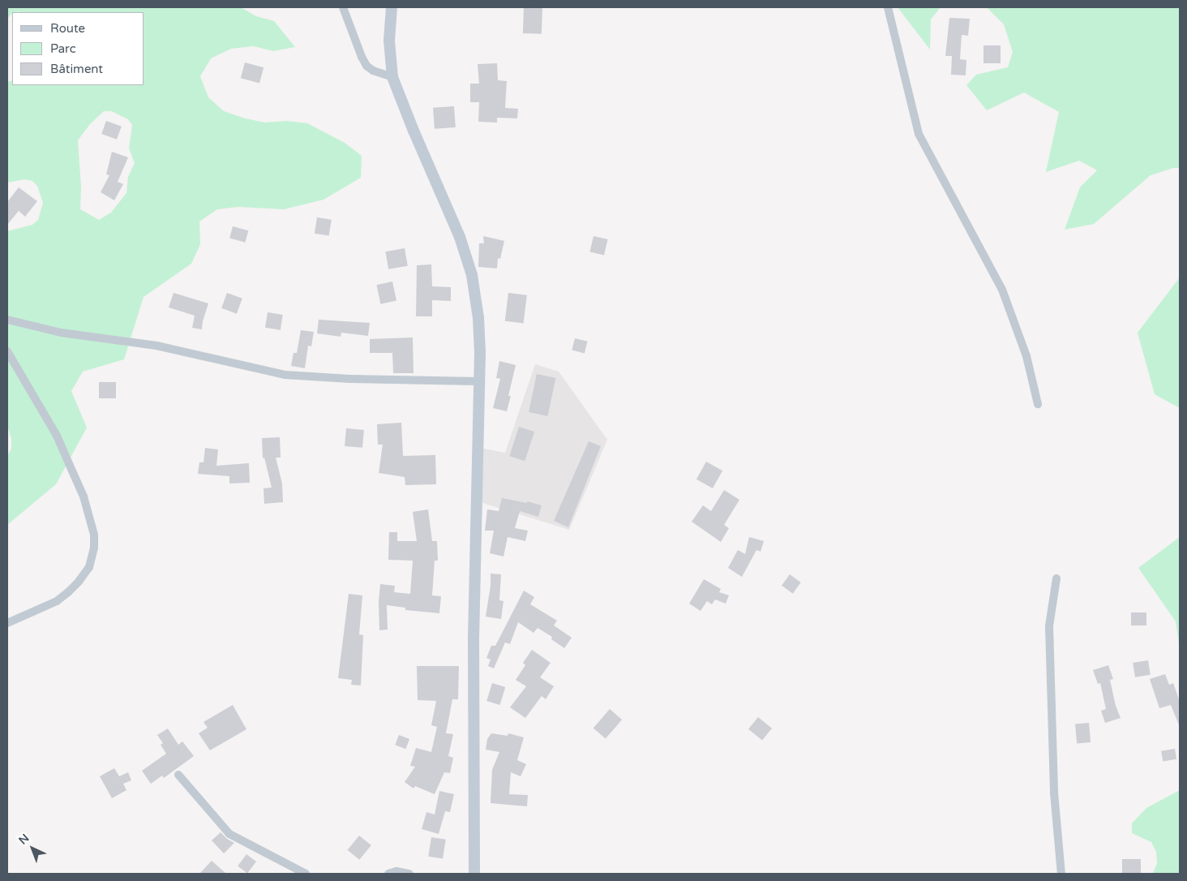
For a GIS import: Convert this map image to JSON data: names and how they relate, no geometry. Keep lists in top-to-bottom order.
{
  "legend": ["Route", "Parc", "Bâtiment"],
  "north": "top left"
}
